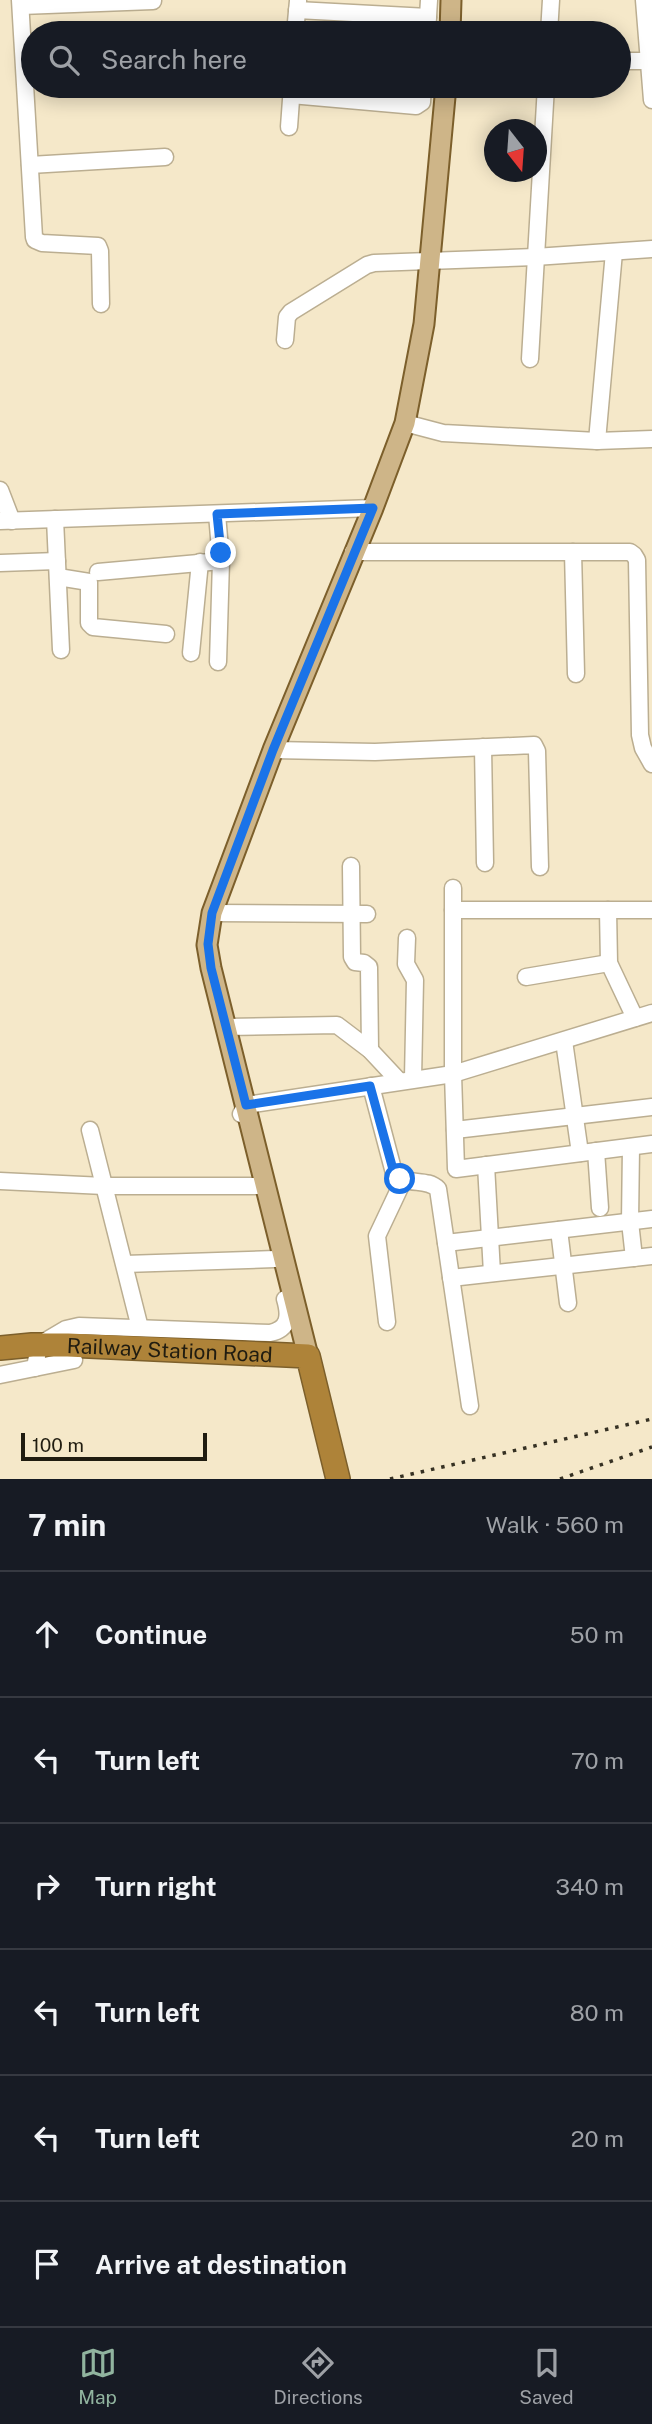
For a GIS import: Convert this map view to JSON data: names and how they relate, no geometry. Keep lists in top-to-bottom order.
{
  "streets": {
    "highway": ["Railway Station Road"]
  },
  "scale_bar": "100 m",
  "north": "bottom",
  "page": {
    "search": "Search here",
    "scale": "100 m",
    "heading": ["7 min", "Walk · 560 m"],
    "list": [
      ["Continue", "50 m"],
      ["Turn left", "70 m"],
      ["Turn right", "340 m"],
      ["Turn left", "80 m"],
      ["Turn left", "20 m"],
      "Arrive at destination"
    ],
    "nav": ["Map", "Directions", "Saved"]
  }
}
